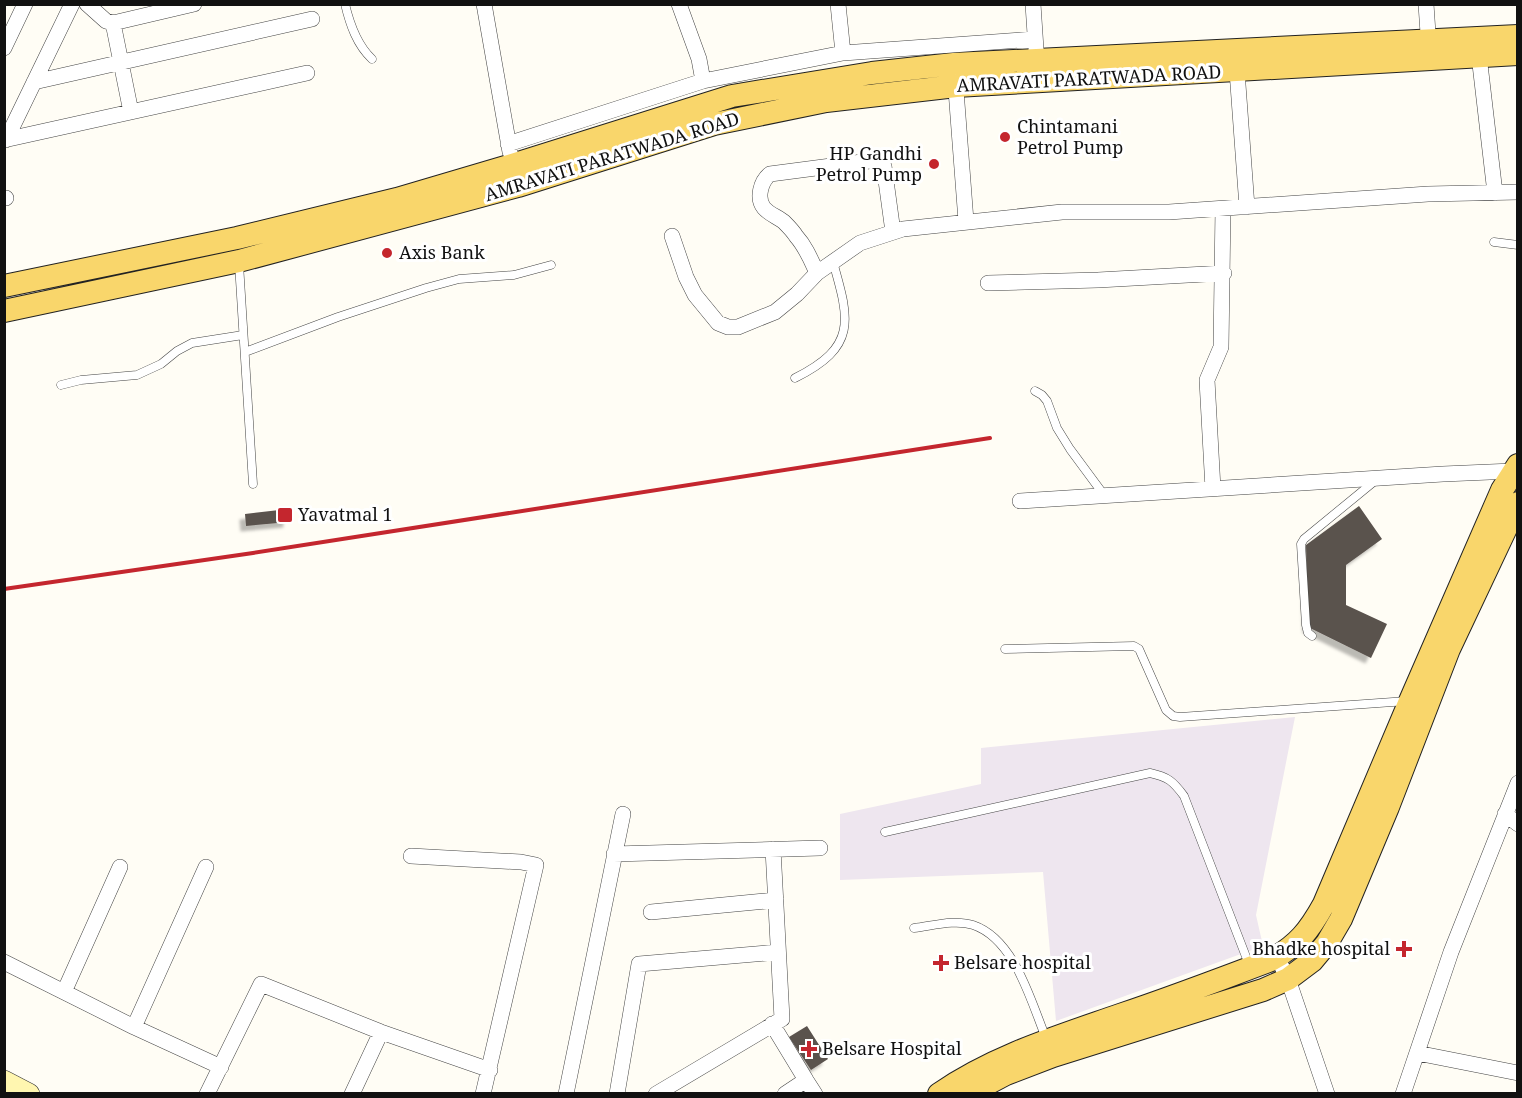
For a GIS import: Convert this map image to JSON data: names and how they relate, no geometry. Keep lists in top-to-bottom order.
{
  "streets": {
    "main road": ["AMRAVATI PARATWADA ROAD"]
  },
  "places": {
    "other": ["Chintamani Petrol Pump", "HP Gandhi Petrol Pump", "Axis Bank"],
    "transit": ["Yavatmal 1"],
    "health": ["Bhadke hospital", "Belsare hospital", "Belsare Hospital"]
  }
}
